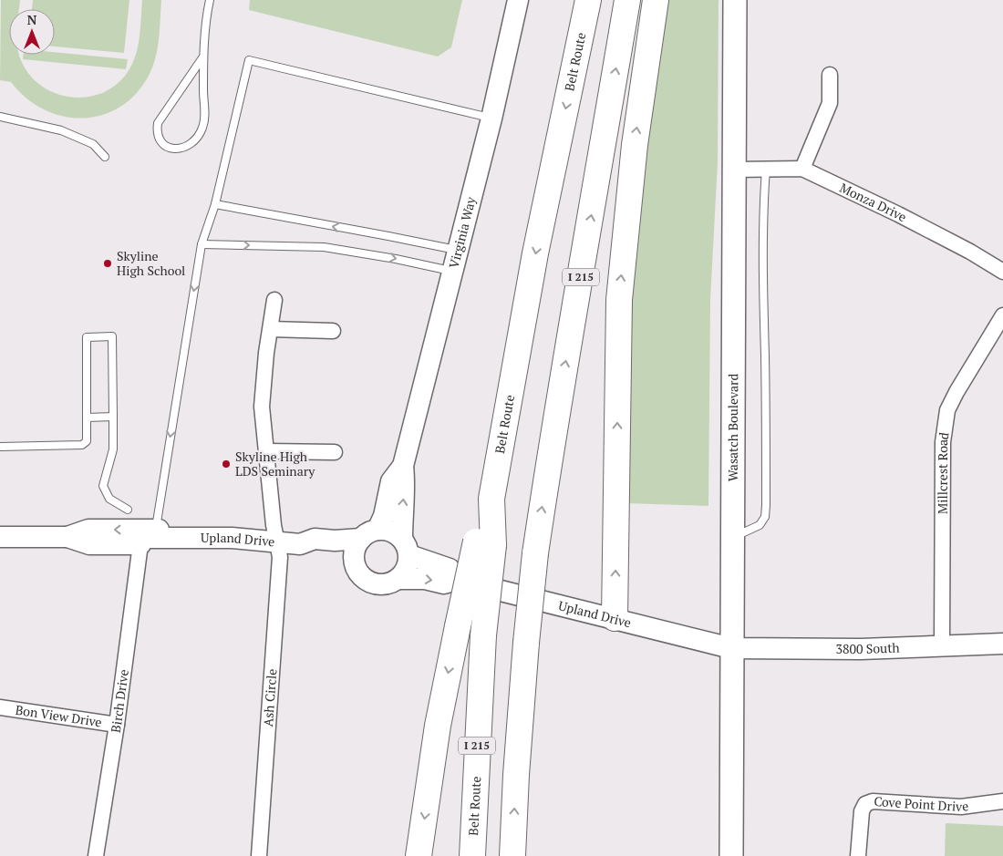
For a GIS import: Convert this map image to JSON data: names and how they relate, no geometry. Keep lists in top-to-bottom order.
{
  "streets": {
    "highway": ["Belt Route", "I 215"],
    "main road": ["Wasatch Boulevard"],
    "street": [
      "Monza Drive",
      "Virginia Way",
      "Millcrest Road",
      "Upland Drive",
      "3800 South",
      "Ash Circle",
      "Birch Drive",
      "Bon View Drive",
      "Cove Point Drive"
    ]
  },
  "crossings": [
    ["Monza Drive", "Wasatch Boulevard"],
    ["Virginia Way", "Upland Drive"],
    ["Wasatch Boulevard", "Upland Drive"],
    ["Wasatch Boulevard", "3800 South"],
    ["Millcrest Road", "3800 South"],
    ["Upland Drive", "3800 South"],
    ["Upland Drive", "Ash Circle"],
    ["Upland Drive", "Birch Drive"],
    ["Birch Drive", "Bon View Drive"]
  ],
  "places": ["Skyline High School", "Skyline High LDS Seminary"],
  "north": "top"
}
